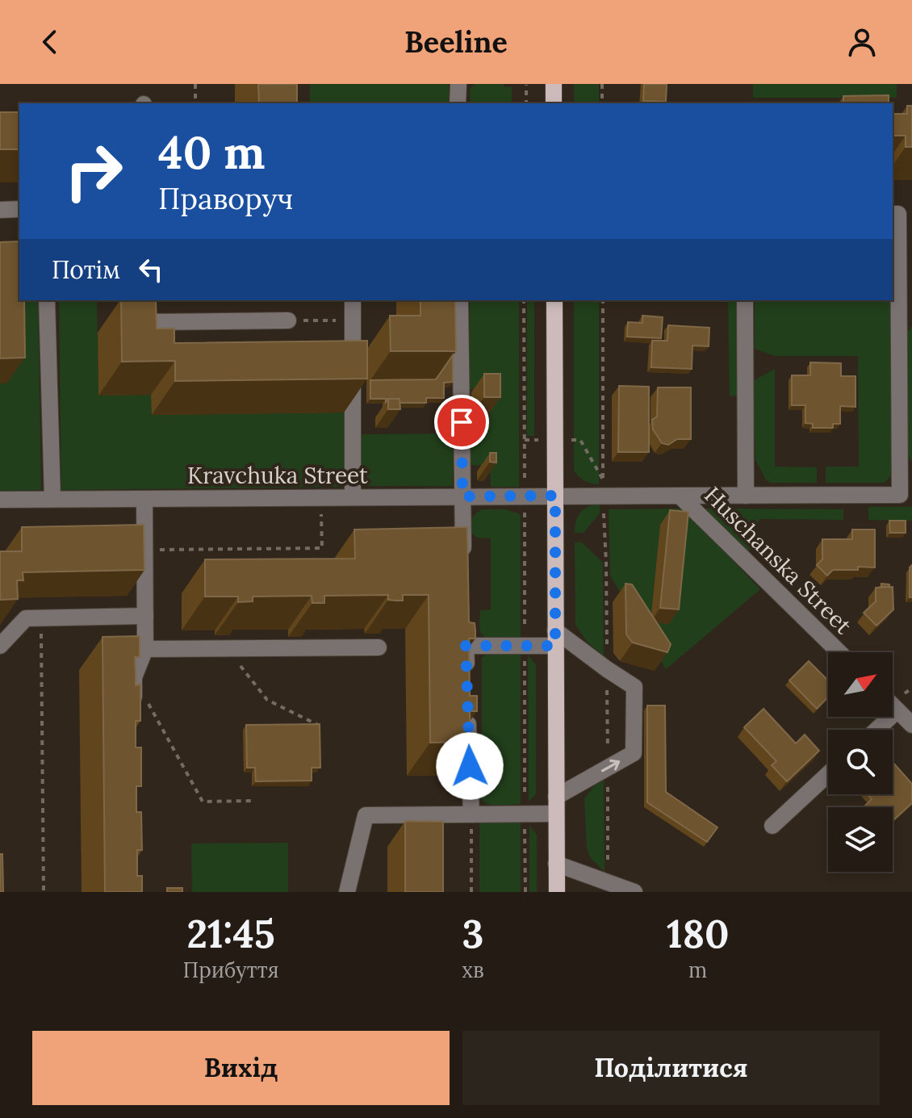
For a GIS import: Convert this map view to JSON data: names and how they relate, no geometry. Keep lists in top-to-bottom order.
{
  "streets": {
    "street": ["Kravchuka Street", "Huschanska Street"]
  },
  "crossings": [
    ["Kravchuka Street", "Huschanska Street"]
  ],
  "north": "top right",
  "page": {
    "header": "Beeline",
    "turn": ["40 m", "Праворуч"],
    "then": "Потім",
    "eta": [
      "21:45",
      "Прибуття",
      "3",
      "хв",
      "180",
      "m"
    ],
    "buttons": ["Вихід", "Поділитися"]
  }
}
